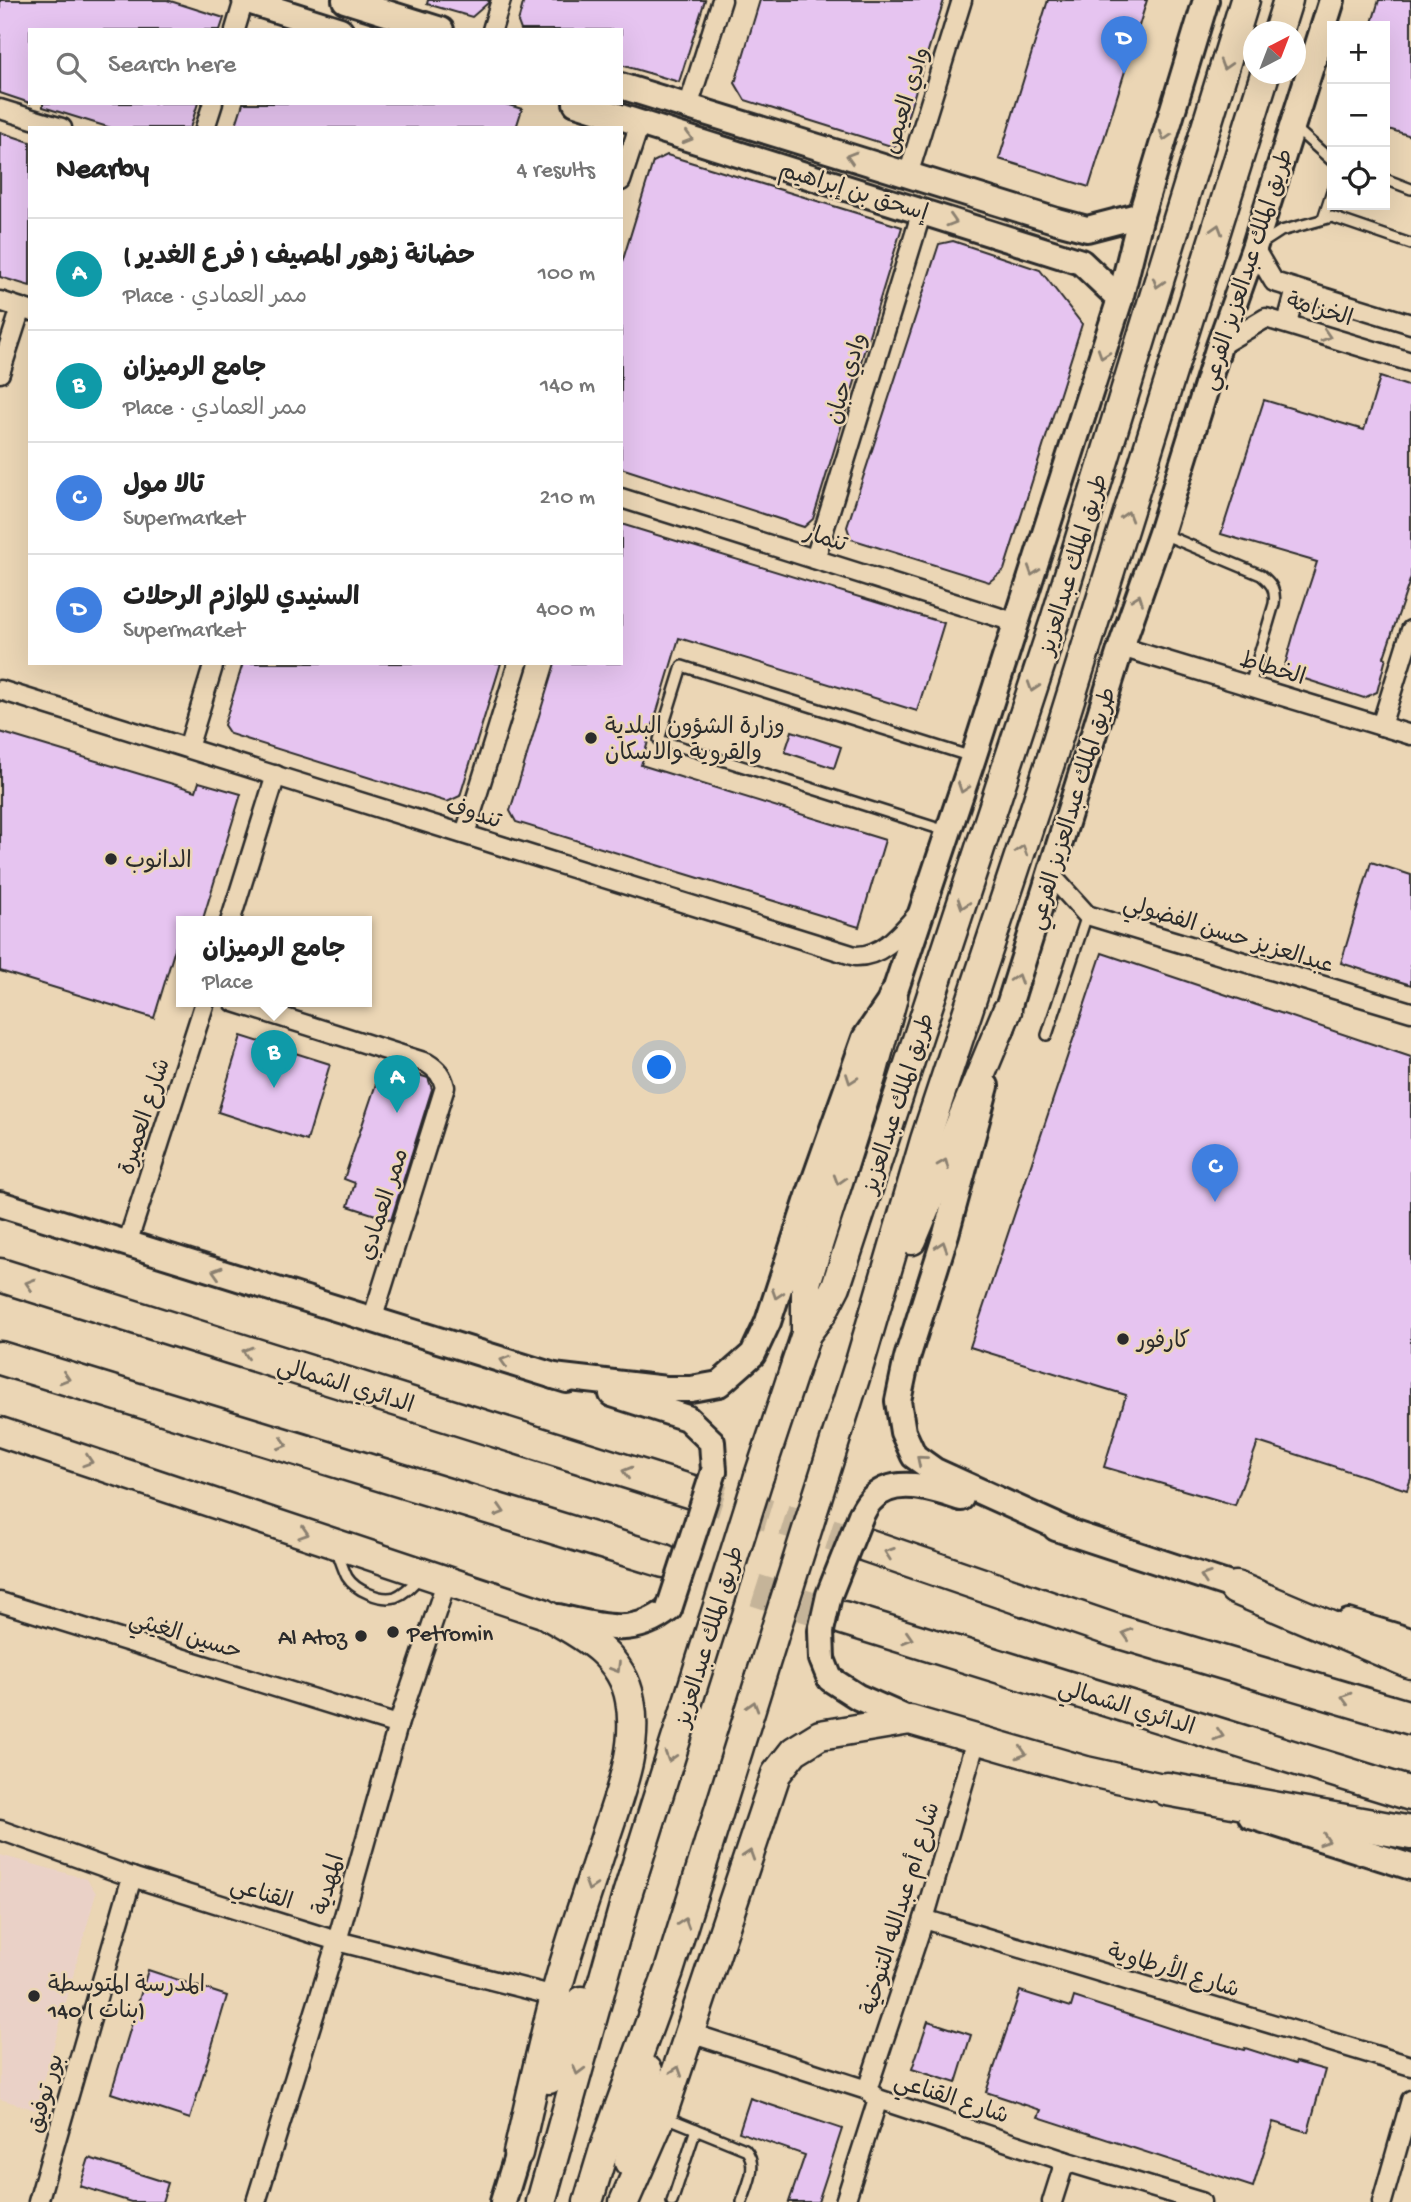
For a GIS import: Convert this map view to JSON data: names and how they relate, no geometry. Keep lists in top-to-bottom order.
{
  "streets": {
    "highway": ["الدائري الشمالي"],
    "main road": ["طريق الملك عبدالعزيز"],
    "street": [
      "وادي العيص",
      "إسحق بن إبراهيم",
      "طريق الملك عبدالعزيز الفرعي",
      "الخزامة",
      "وادي حبان",
      "تنمار",
      "الخطاط",
      "تندوف",
      "عبدالعزيز حسن الفضولي",
      "شارع العميرة",
      "ممر العمادي",
      "حسين الغيثي",
      "المهدية",
      "القناعي",
      "شارع أم عبدالله التنوخية",
      "شارع الأرطاوية",
      "بور توفيق",
      "شارع القناعي"
    ]
  },
  "crossings": [
    ["وادي العيص", "إسحق بن إبراهيم"],
    ["إسحق بن إبراهيم", "وادي حبان"],
    ["طريق الملك عبدالعزيز الفرعي", "الخزامة"],
    ["طريق الملك عبدالعزيز الفرعي", "الخطاط"],
    ["طريق الملك عبدالعزيز الفرعي", "عبدالعزيز حسن الفضولي"],
    ["وادي حبان", "تنمار"],
    ["حسين الغيثي", "المهدية"],
    ["المهدية", "القناعي"],
    ["القناعي", "بور توفيق"],
    ["شارع أم عبدالله التنوخية", "شارع الأرطاوية"],
    ["شارع أم عبدالله التنوخية", "شارع القناعي"]
  ],
  "places": [
    "وزارة الشؤون البلدية والقروية والاسكان",
    "الدانوب",
    "كارفور",
    "Petromin",
    "Al Atoz",
    "المدرسة المتوسطة 140 ( بنات)"
  ],
  "north": "top right",
  "page": {
    "pins": [
      "D",
      "B",
      "A",
      "C"
    ],
    "map_buttons": ["+", "−"],
    "search": "Search here",
    "heading": ["Nearby", "4 results"],
    "list": [
      {
        "mark": "A",
        "name": "حضانة زهور المصيف ( فرع الغدير )",
        "note": "Place · ممر العمادي",
        "value": "100 m"
      },
      {
        "mark": "B",
        "name": "جامع الرميزان",
        "note": "Place · ممر العمادي",
        "value": "140 m"
      },
      {
        "mark": "C",
        "name": "تالا مول",
        "note": "Supermarket",
        "value": "210 m"
      },
      {
        "mark": "D",
        "name": "السنيدي للوازم الرحلات",
        "note": "Supermarket",
        "value": "400 m"
      }
    ],
    "popup": ["جامع الرميزان", "Place"]
  }
}
